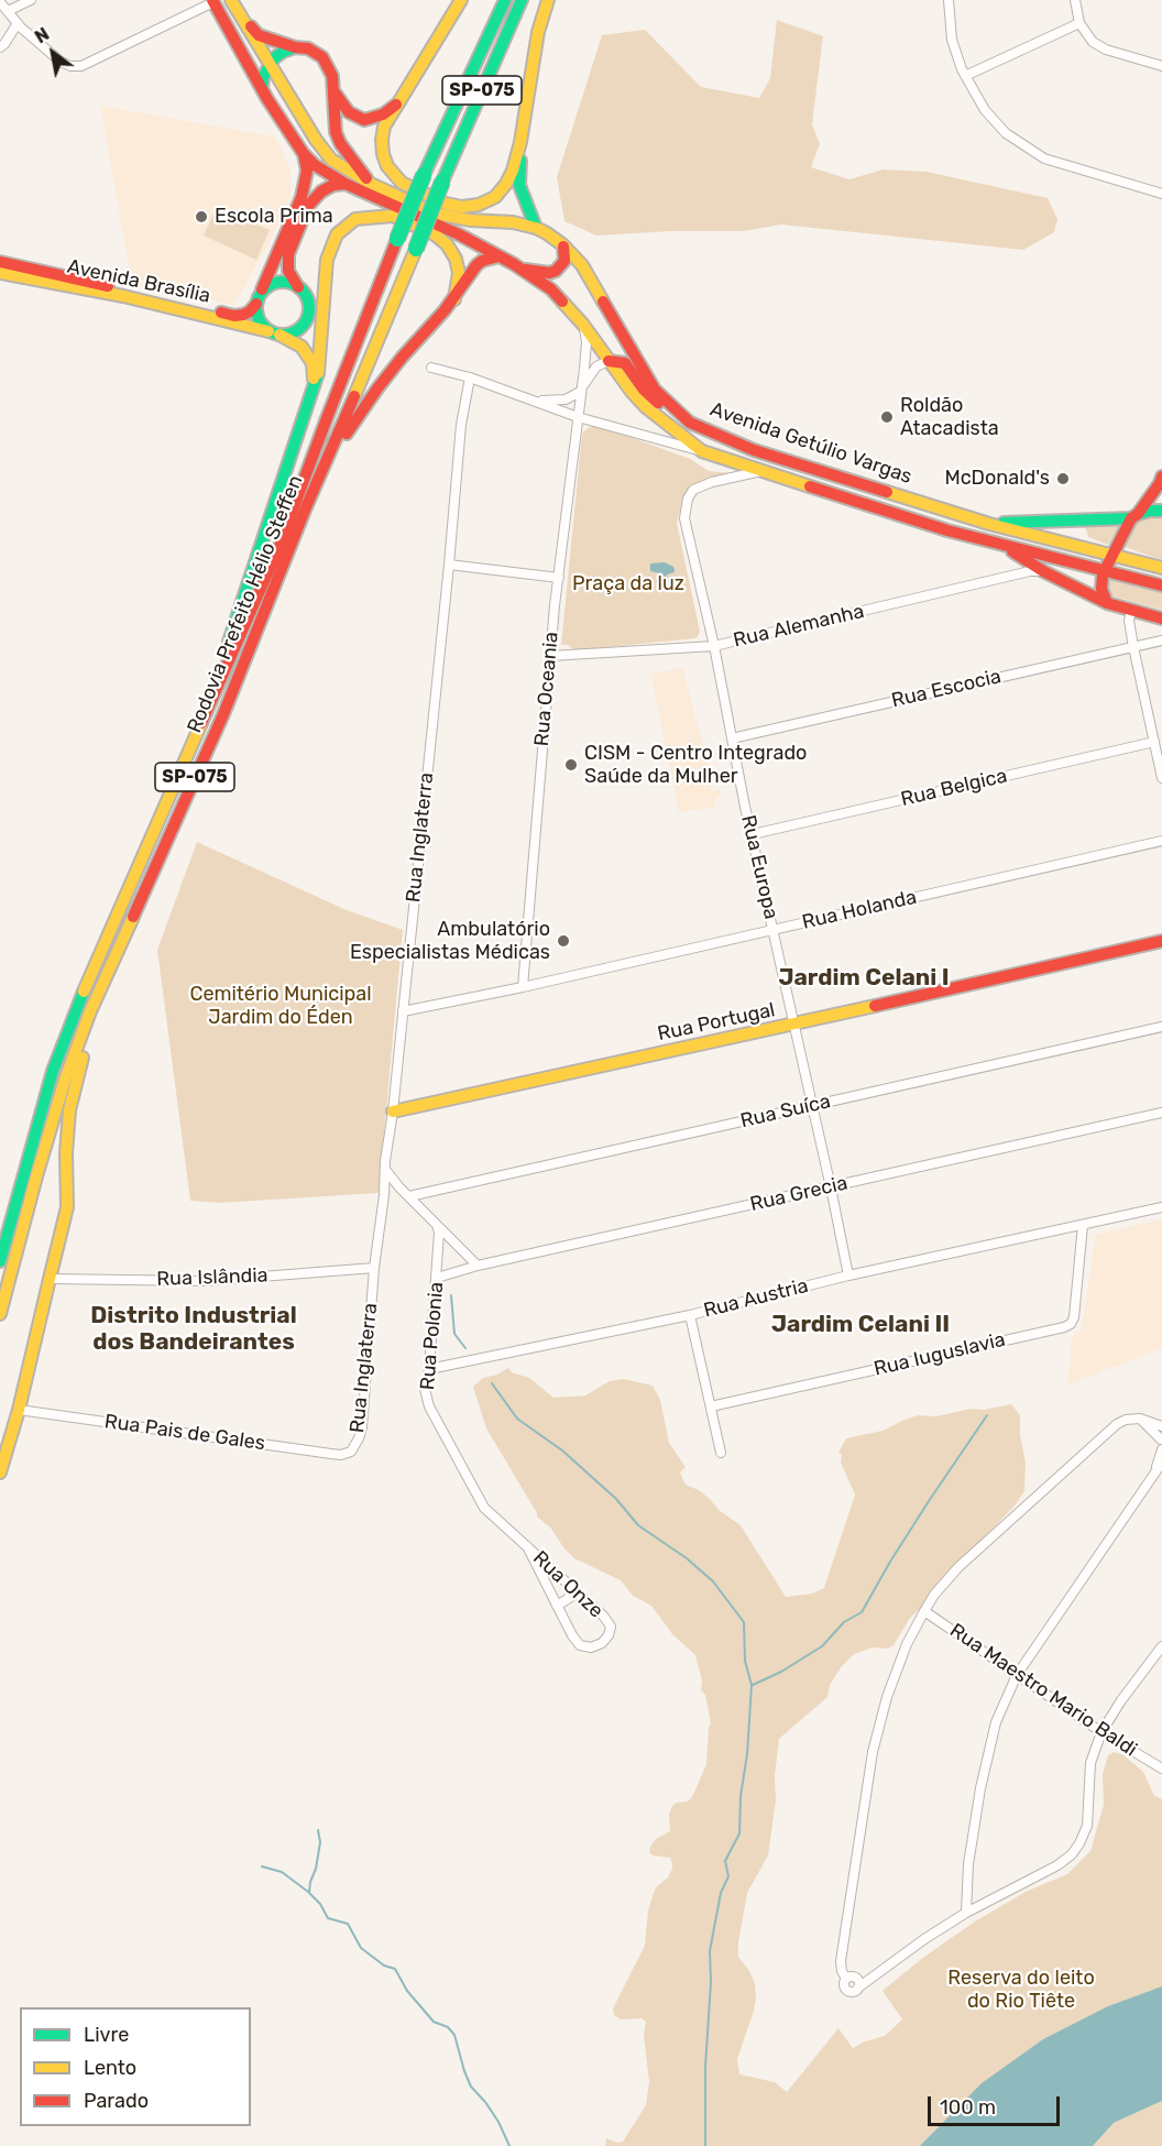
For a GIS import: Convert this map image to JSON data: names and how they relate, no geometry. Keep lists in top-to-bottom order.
{
  "streets": {
    "main road": [
      "SP-075",
      "Avenida Brasília",
      "Avenida Getúlio Vargas",
      "Rodovia Prefeito Hélio Steffen",
      "Rua Portugal"
    ],
    "street": [
      "Rua Alemanha",
      "Rua Oceania",
      "Rua Escocia",
      "Rua Belgica",
      "Rua Inglaterra",
      "Rua Europa",
      "Rua Holanda",
      "Rua Suíca",
      "Rua Grecia",
      "Rua Islândia",
      "Rua Austria",
      "Rua Polonia",
      "Rua Iuguslavia",
      "Rua Pais de Gales",
      "Rua Onze",
      "Rua Maestro Mario Baldi"
    ]
  },
  "crossings": [
    ["Avenida Getúlio Vargas", "Rua Oceania"],
    ["Avenida Getúlio Vargas", "Rua Inglaterra"],
    ["Avenida Getúlio Vargas", "Rua Europa"],
    ["Rua Alemanha", "Rua Oceania"],
    ["Rua Alemanha", "Rua Europa"],
    ["Rua Oceania", "Rua Holanda"],
    ["Rua Escocia", "Rua Europa"],
    ["Rua Belgica", "Rua Europa"],
    ["Rua Inglaterra", "Rua Holanda"],
    ["Rua Inglaterra", "Rua Portugal"],
    ["Rua Inglaterra", "Rua Islândia"],
    ["Rua Inglaterra", "Rua Pais de Gales"],
    ["Rua Europa", "Rua Holanda"],
    ["Rua Europa", "Rua Portugal"],
    ["Rua Europa", "Rua Suíca"],
    ["Rua Europa", "Rua Grecia"],
    ["Rua Europa", "Rua Austria"],
    ["Rua Grecia", "Rua Polonia"],
    ["Rua Austria", "Rua Polonia"],
    ["Rua Austria", "Rua Iuguslavia"],
    ["Rua Polonia", "Rua Onze"]
  ],
  "districts": ["Jardim Celani I", "Distrito Industrial dos Bandeirantes", "Jardim Celani II"],
  "parks": ["Praça da luz", "Cemitério Municipal Jardim do Éden", "Reserva do leito do Rio Tiête"],
  "places": [
    "Escola Prima",
    "Roldão Atacadista",
    "McDonald's",
    "CISM - Centro Integrado Saúde da Mulher",
    "Ambulatório Especialistas Médicas"
  ],
  "legend": ["Livre", "Lento", "Parado"],
  "scale_bar": "100 m",
  "north": "top left"
}
